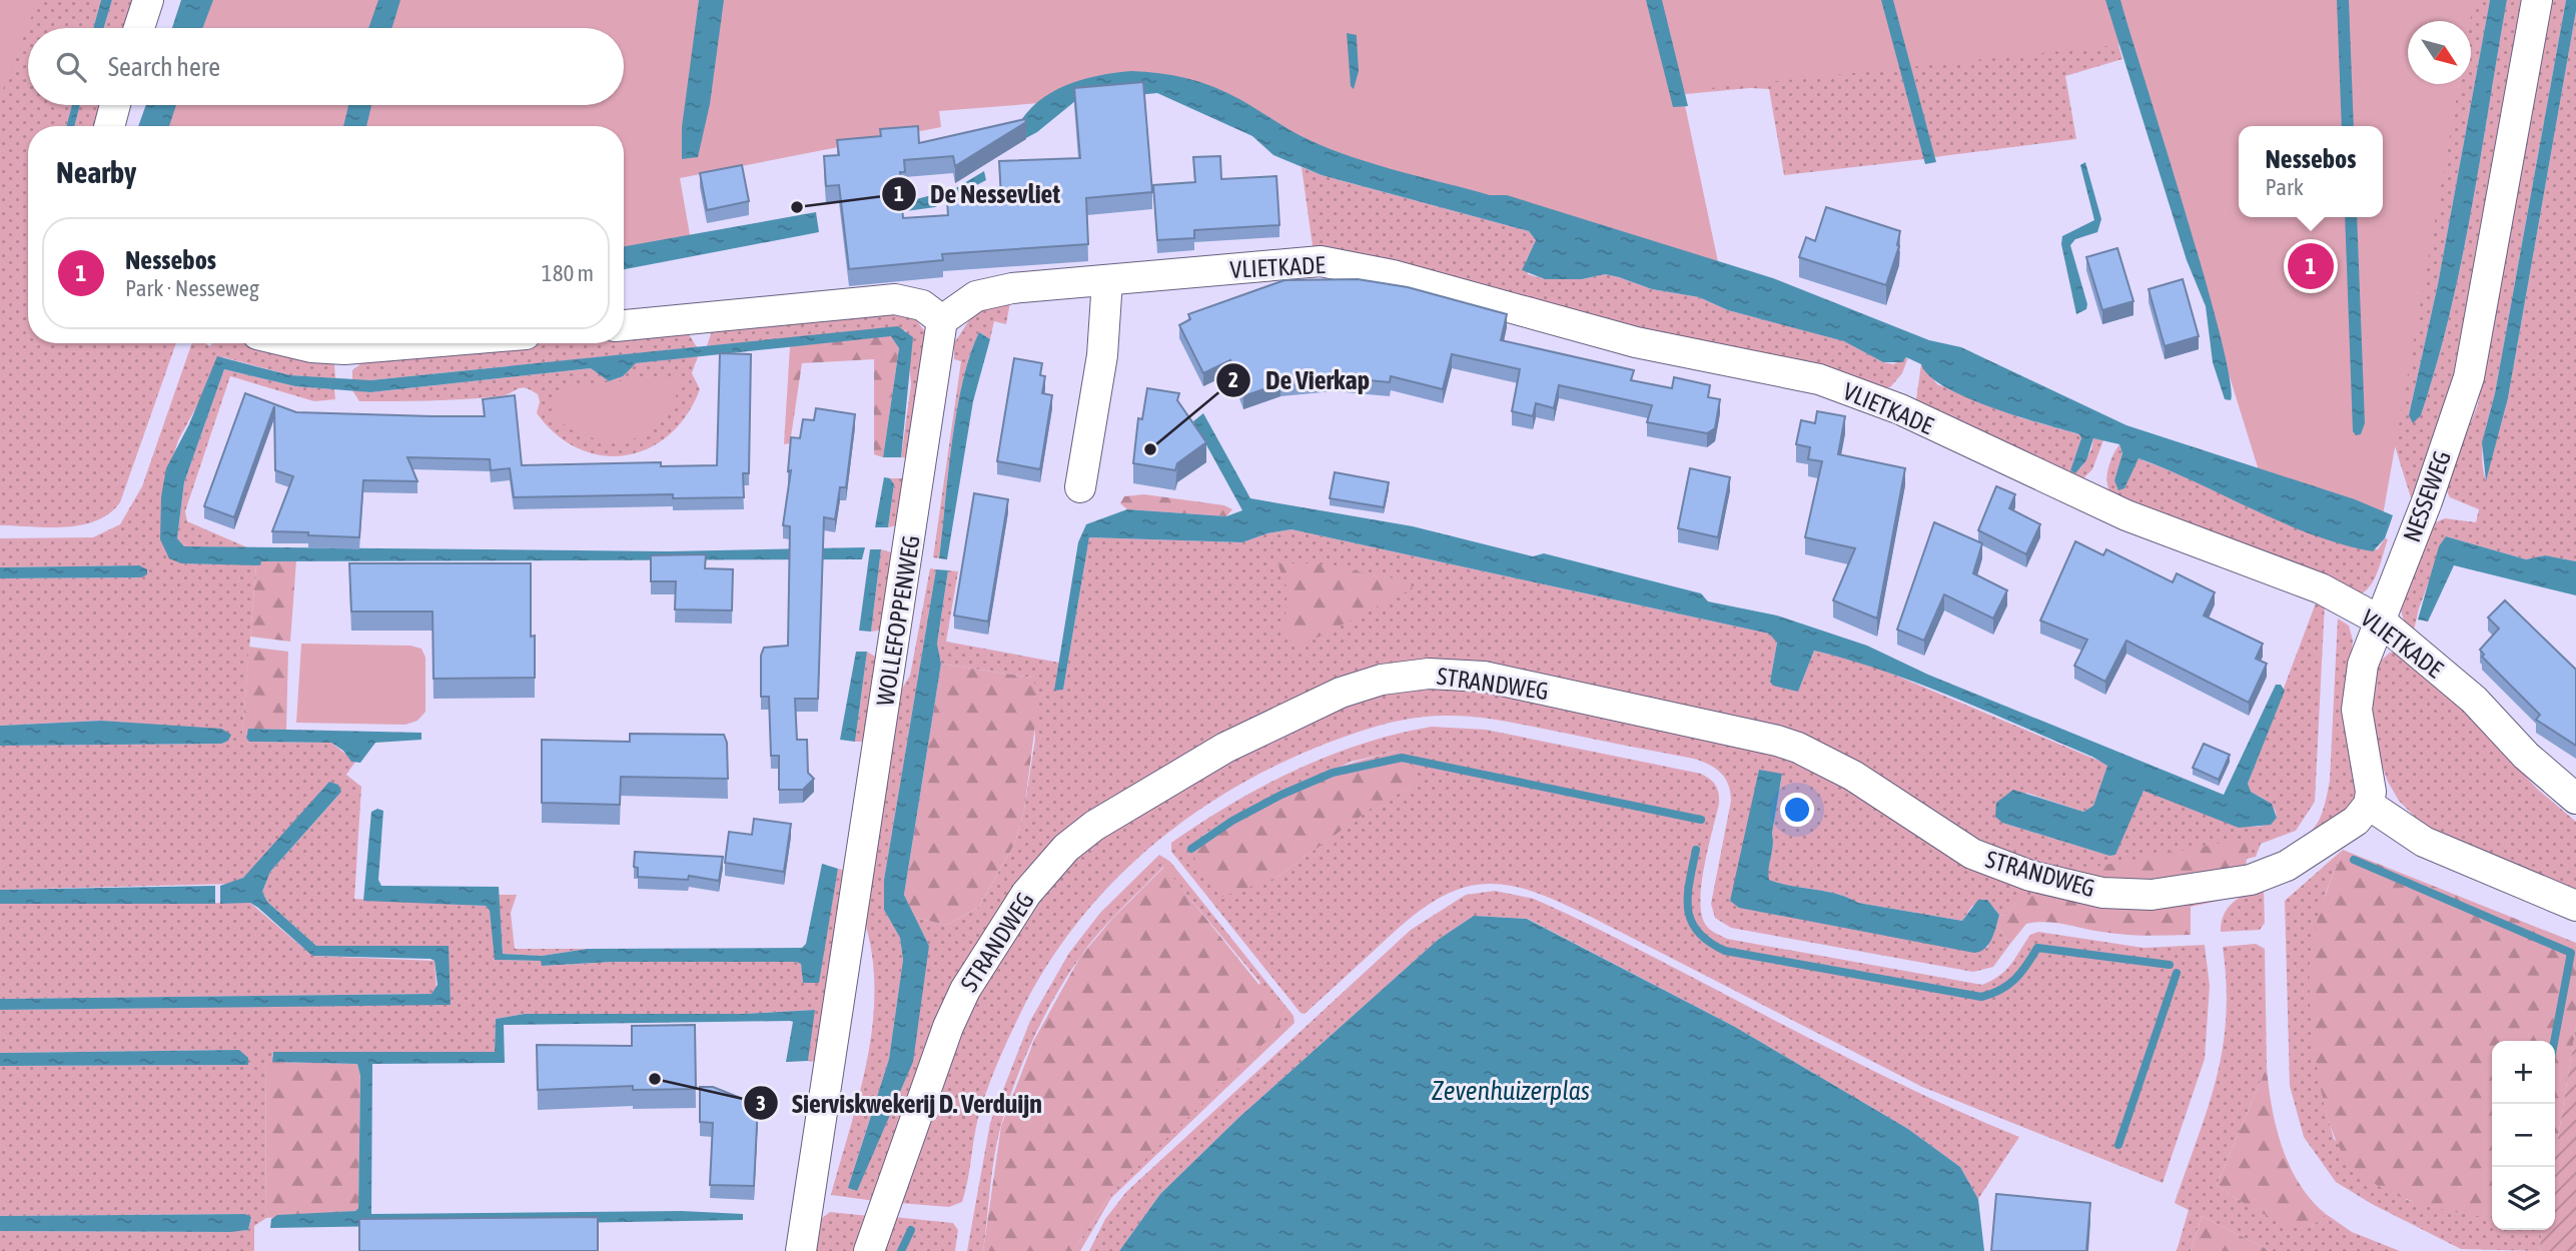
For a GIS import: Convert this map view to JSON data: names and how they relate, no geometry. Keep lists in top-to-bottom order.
{
  "streets": {
    "street": [
      "VLIETKADE",
      "NESSEWEG",
      "WOLLEFOPPENWEG",
      "STRANDWEG"
    ]
  },
  "crossings": [
    ["VLIETKADE", "NESSEWEG"],
    ["VLIETKADE", "WOLLEFOPPENWEG"],
    ["NESSEWEG", "STRANDWEG"]
  ],
  "water": ["Zevenhuizerplas"],
  "places": ["De Nessevliet", "De Vierkap", "Sierviskwekerij D. Verduijn"],
  "north": "bottom right",
  "page": {
    "search": "Search here",
    "popup": ["Nessebos", "Park"],
    "heading": "Nearby",
    "list": [
      {
        "mark": "1",
        "name": "Nessebos",
        "note": "Park · Nesseweg",
        "value": "180 m"
      }
    ],
    "pins": "1",
    "map_buttons": ["+", "−"]
  }
}
